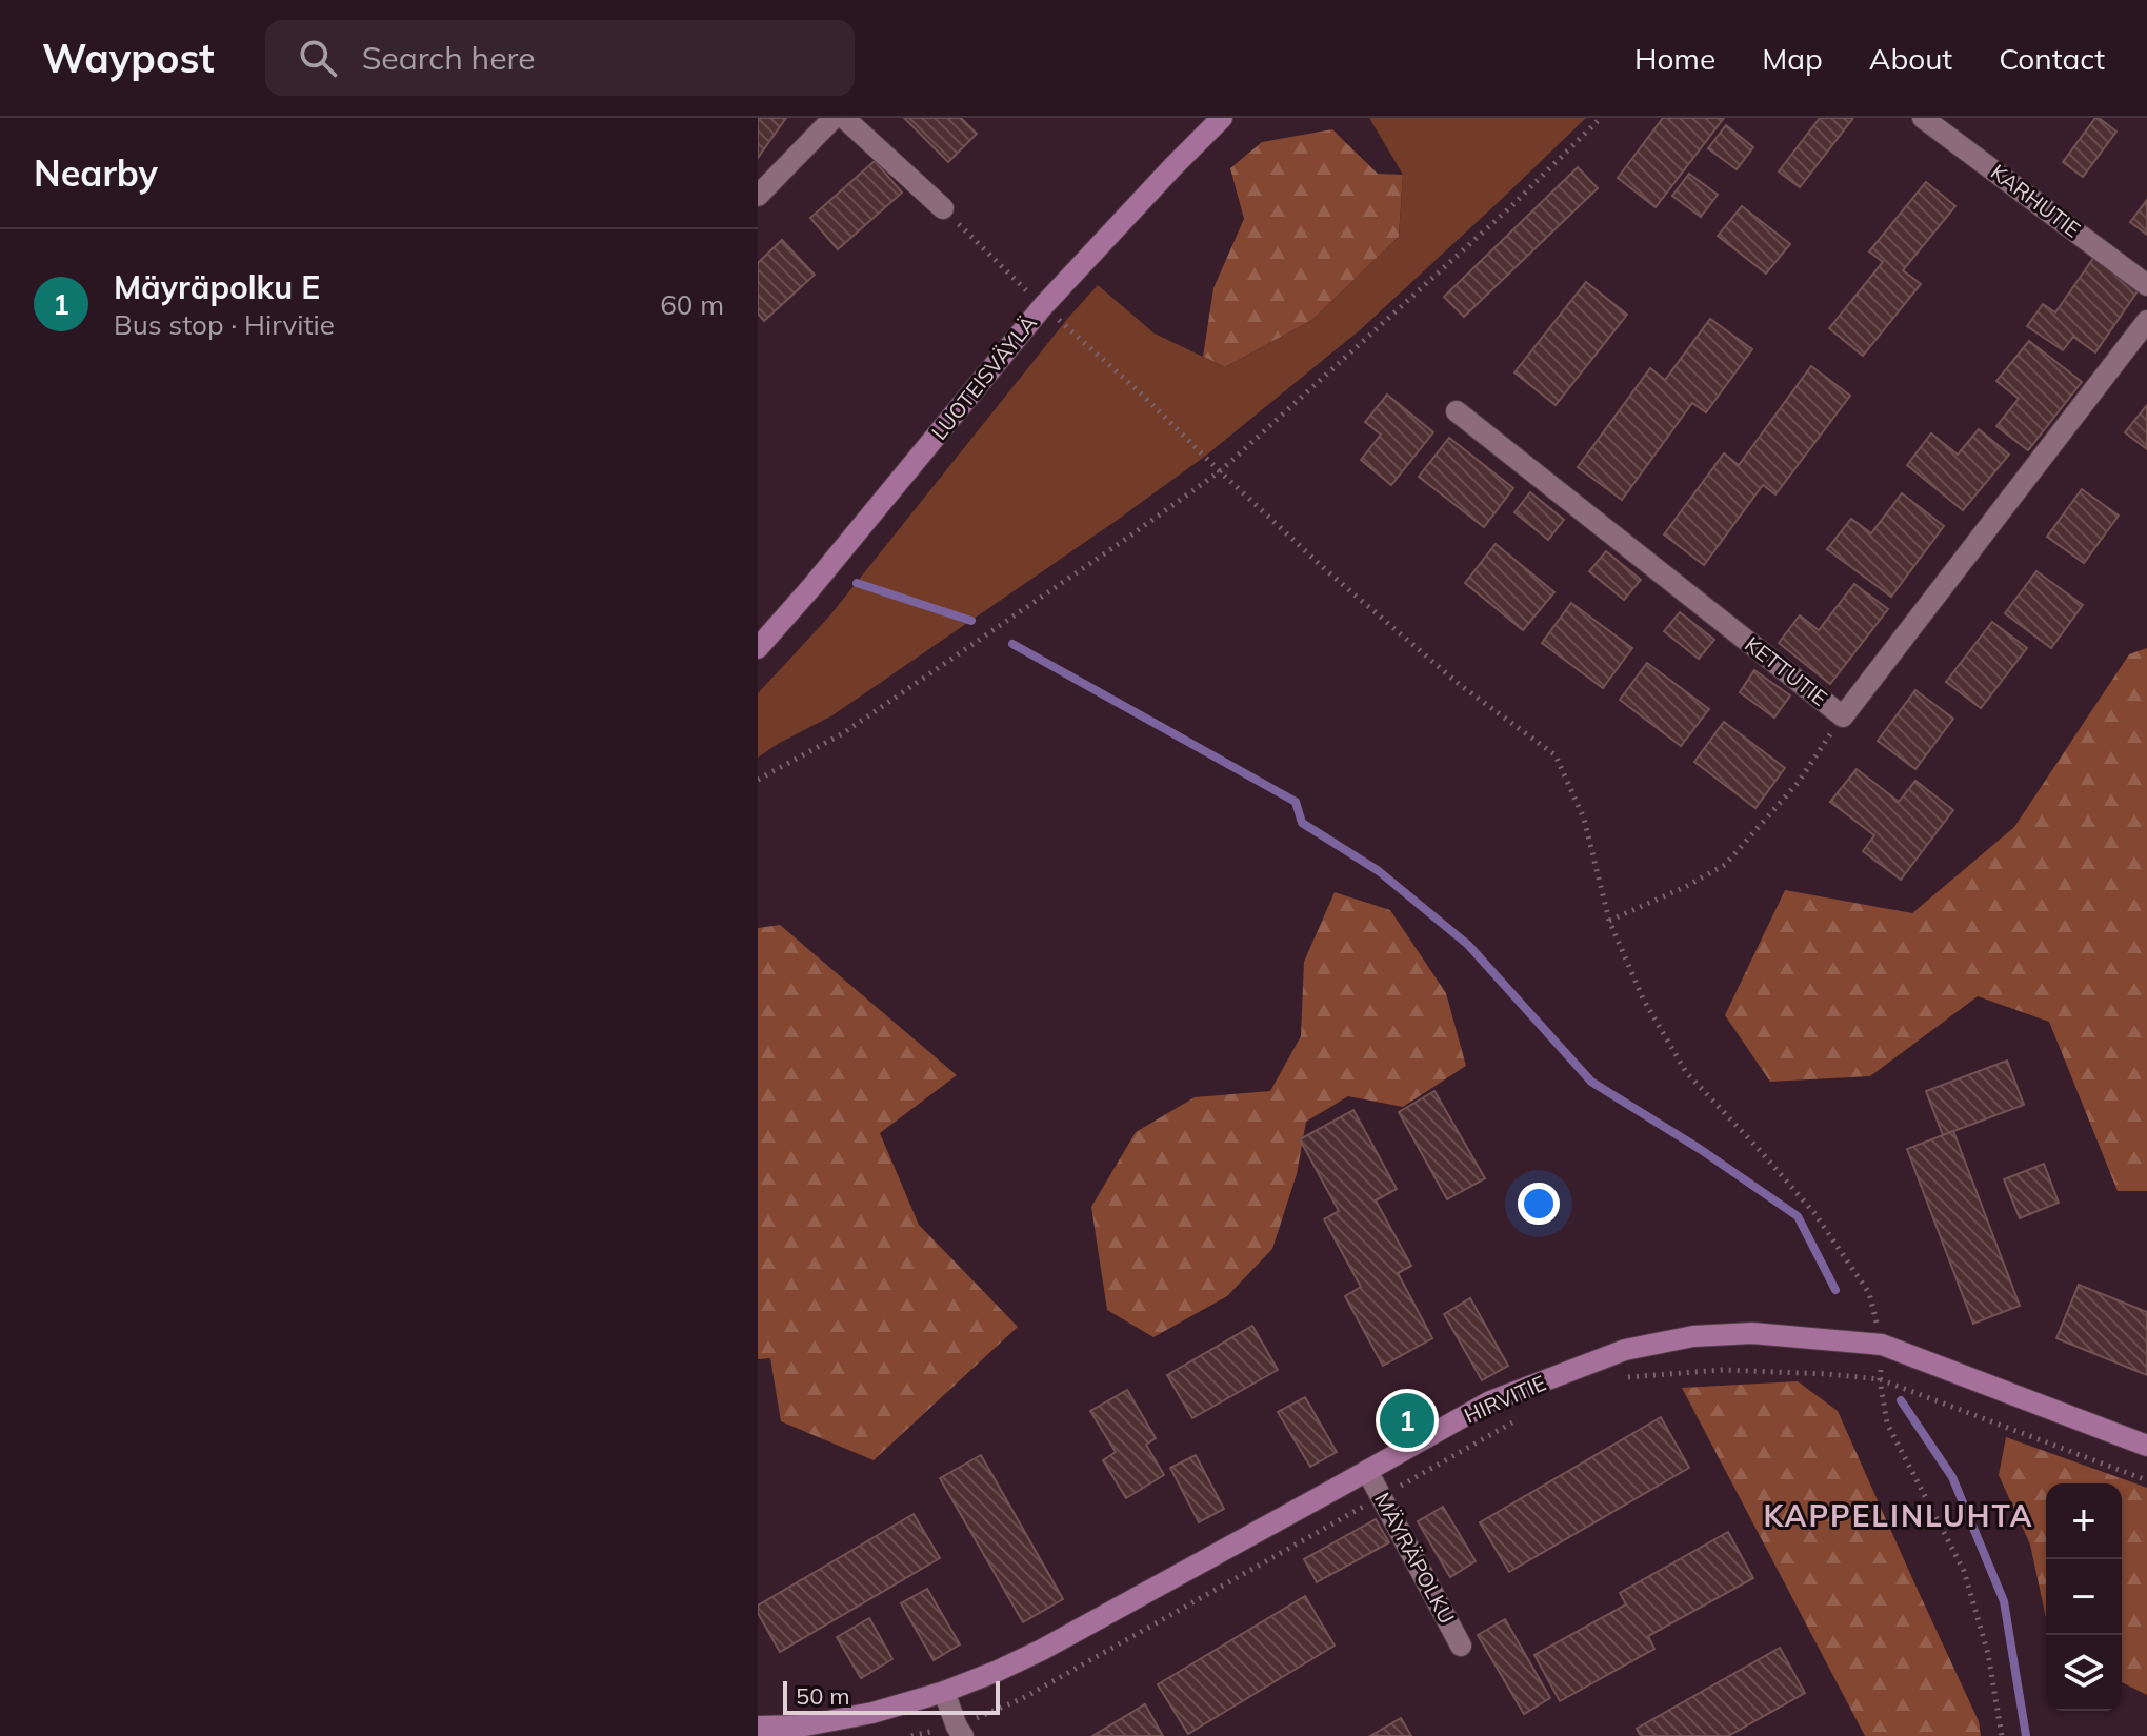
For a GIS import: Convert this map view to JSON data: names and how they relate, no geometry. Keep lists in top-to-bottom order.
{
  "streets": {
    "street": [
      "KARHUTIE",
      "LUOTEISVÄYLÄ",
      "KETTUTIE",
      "HIRVITIE",
      "MÄYRÄPOLKU"
    ]
  },
  "crossings": [
    ["HIRVITIE", "MÄYRÄPOLKU"]
  ],
  "districts": ["KAPPELINLUHTA"],
  "scale_bar": "50 m",
  "page": {
    "header": "Waypost",
    "search": "Search here",
    "nav": [
      "Home",
      "Map",
      "About",
      "Contact"
    ],
    "heading": "Nearby",
    "list": [
      {
        "mark": "1",
        "name": "Mäyräpolku E",
        "note": "Bus stop · Hirvitie",
        "value": "60 m"
      }
    ],
    "pins": "1",
    "map_buttons": ["+", "−"],
    "scale": "50 m"
  }
}
